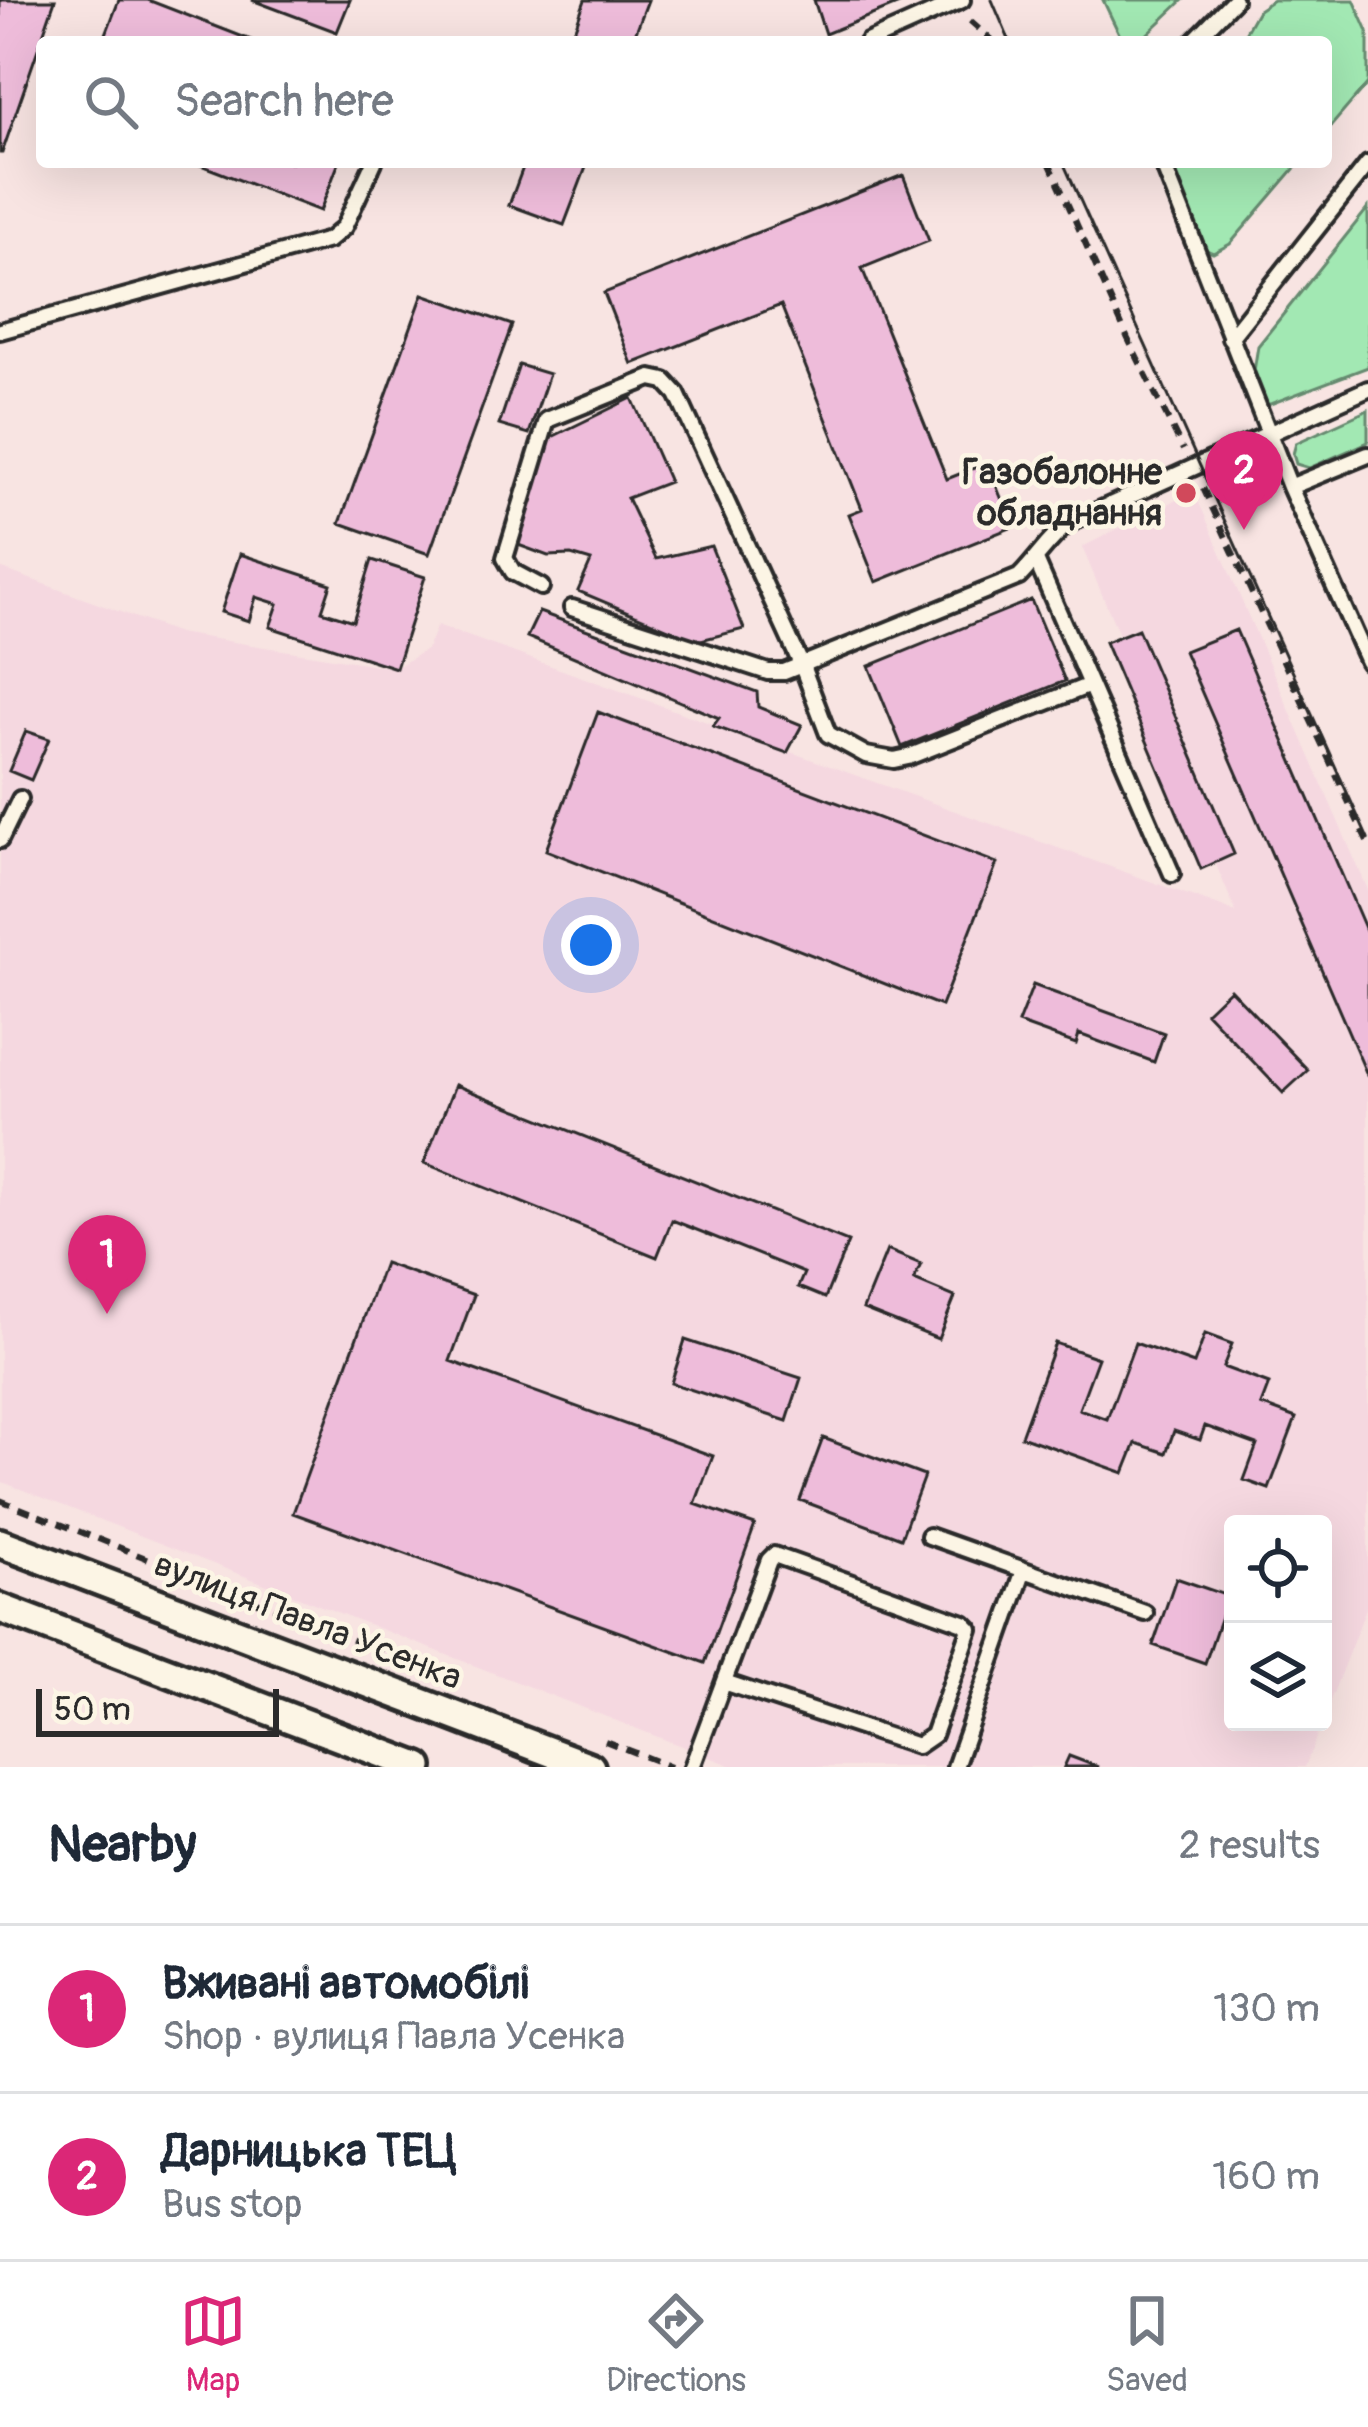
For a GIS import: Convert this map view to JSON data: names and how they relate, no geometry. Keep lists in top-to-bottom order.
{
  "streets": {
    "street": ["вулиця Павла Усенка"]
  },
  "places": ["Газобалонне обладнання"],
  "scale_bar": "50 m",
  "page": {
    "search": "Search here",
    "pins": ["2", "1"],
    "scale": "50 m",
    "heading": ["Nearby", "2 results"],
    "list": [
      {
        "mark": "1",
        "name": "Вживані автомобілі",
        "note": "Shop · вулиця Павла Усенка",
        "value": "130 m"
      },
      {
        "mark": "2",
        "name": "Дарницька ТЕЦ",
        "note": "Bus stop",
        "value": "160 m"
      }
    ],
    "nav": ["Map", "Directions", "Saved"]
  }
}
